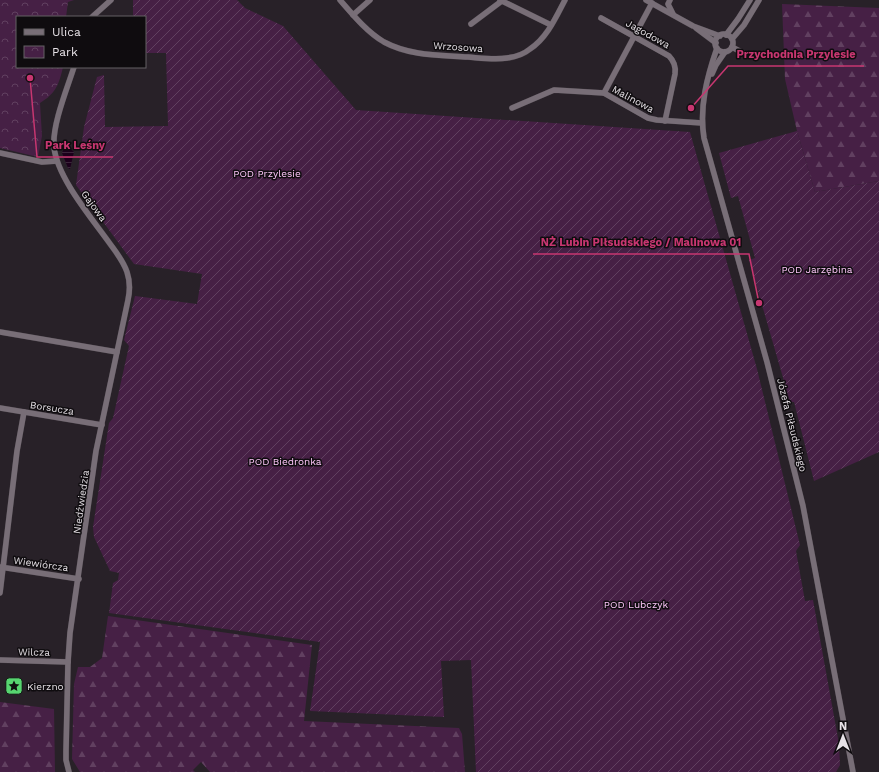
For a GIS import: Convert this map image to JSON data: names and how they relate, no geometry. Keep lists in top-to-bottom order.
{
  "streets": {
    "street": [
      "Jagodowa",
      "Wrzosowa",
      "Malinowa",
      "Gajowa",
      "Borsucza",
      "Józefa Piłsudskiego",
      "Niedźwiedzia",
      "Wiewiórcza",
      "Wilcza"
    ]
  },
  "crossings": [
    ["Jagodowa", "Malinowa"],
    ["Malinowa", "Józefa Piłsudskiego"],
    ["Gajowa", "Niedźwiedzia"],
    ["Borsucza", "Niedźwiedzia"],
    ["Niedźwiedzia", "Wiewiórcza"],
    ["Niedźwiedzia", "Wilcza"]
  ],
  "parks": [
    "POD Przylesie",
    "POD Jarzębina",
    "POD Biedronka",
    "POD Lubczyk"
  ],
  "places": {
    "other": ["Park Leśny", "Przychodnia Przylesie", "NŻ Lubin Piłsudskiego / Malinowa 01"],
    "place": ["Kierzno"]
  },
  "legend": ["Ulica", "Park"],
  "north": "top"
}
